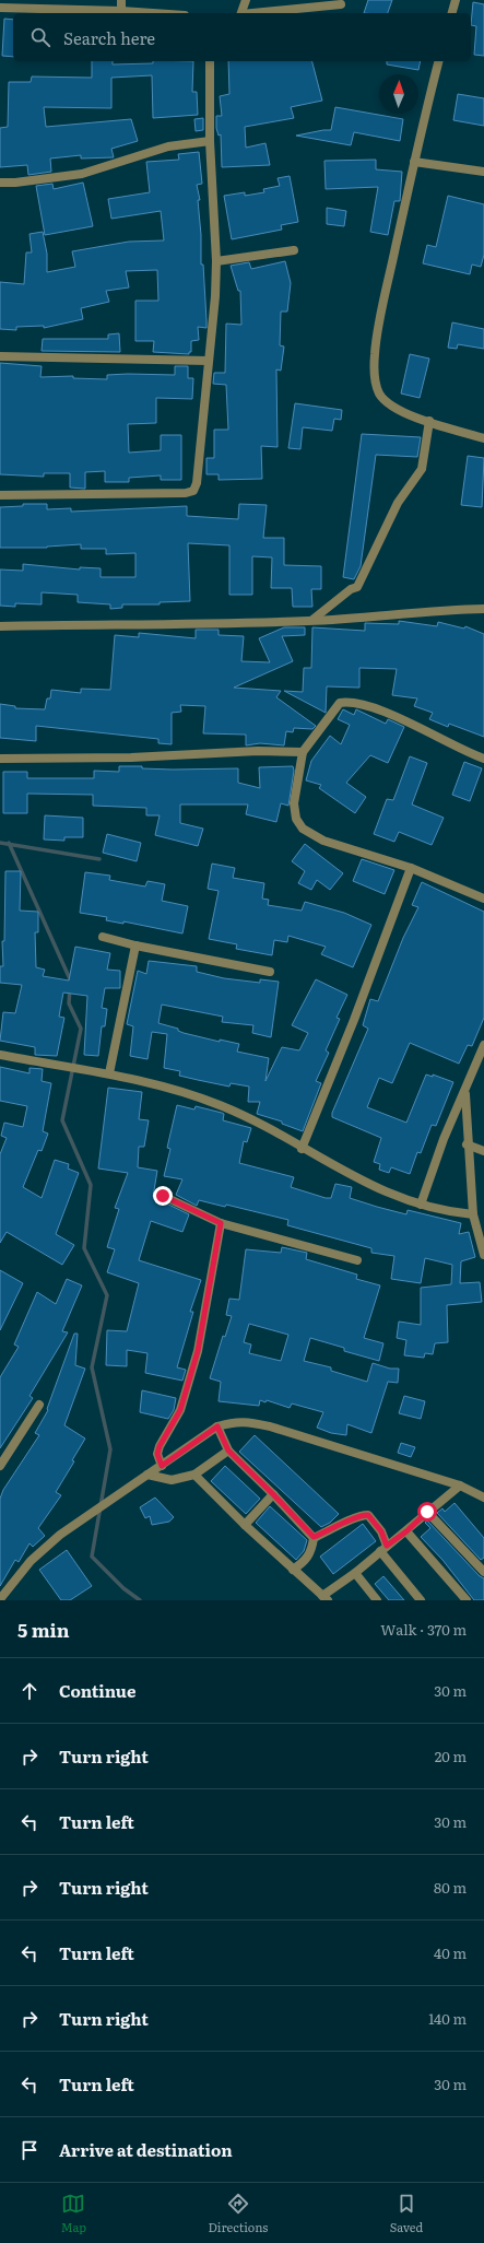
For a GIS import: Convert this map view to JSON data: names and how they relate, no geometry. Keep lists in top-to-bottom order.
{
  "north": "top",
  "page": {
    "search": "Search here",
    "heading": ["5 min", "Walk · 370 m"],
    "list": [
      ["Continue", "30 m"],
      ["Turn right", "20 m"],
      ["Turn left", "30 m"],
      ["Turn right", "80 m"],
      ["Turn left", "40 m"],
      ["Turn right", "140 m"],
      ["Turn left", "30 m"],
      "Arrive at destination"
    ],
    "nav": ["Map", "Directions", "Saved"]
  }
}
